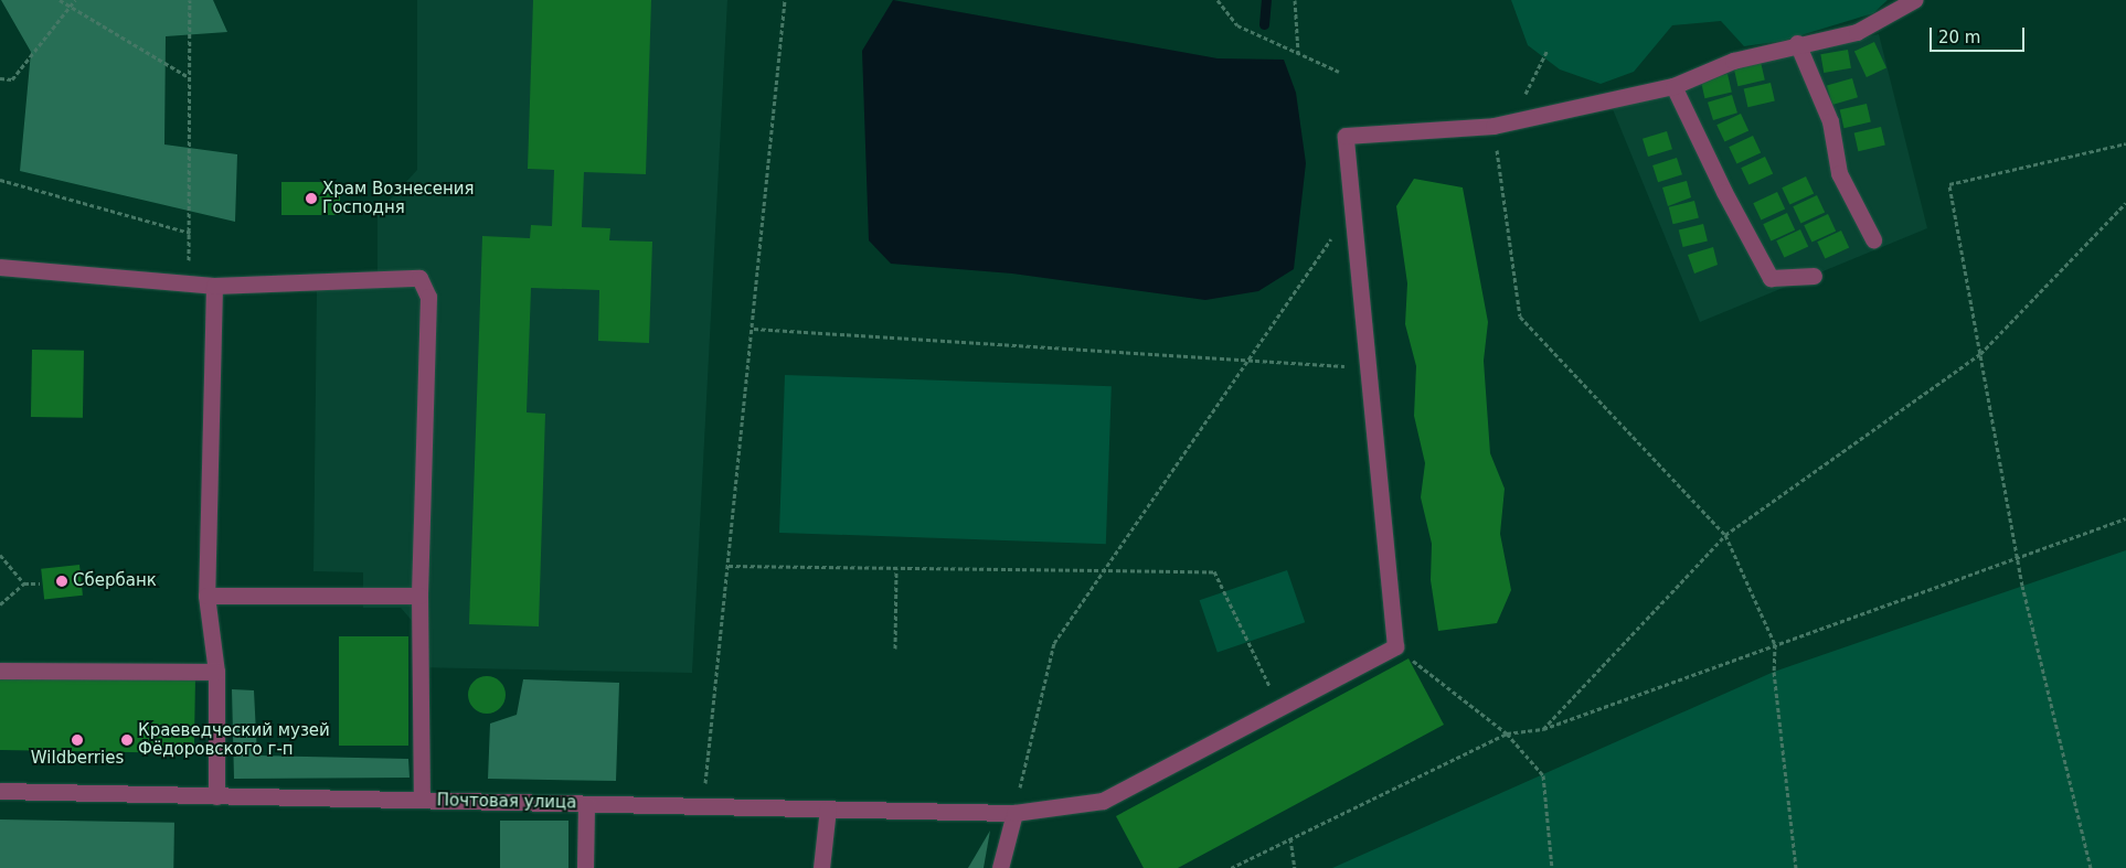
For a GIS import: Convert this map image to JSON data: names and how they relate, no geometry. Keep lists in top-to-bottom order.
{
  "streets": {
    "street": ["Почтовая улица"]
  },
  "places": [
    "Храм Вознесения Господня",
    "Сбербанк",
    "Wildberries",
    "Краеведческий музей Фёдоровского г-п"
  ],
  "scale_bar": "20 m"
}
